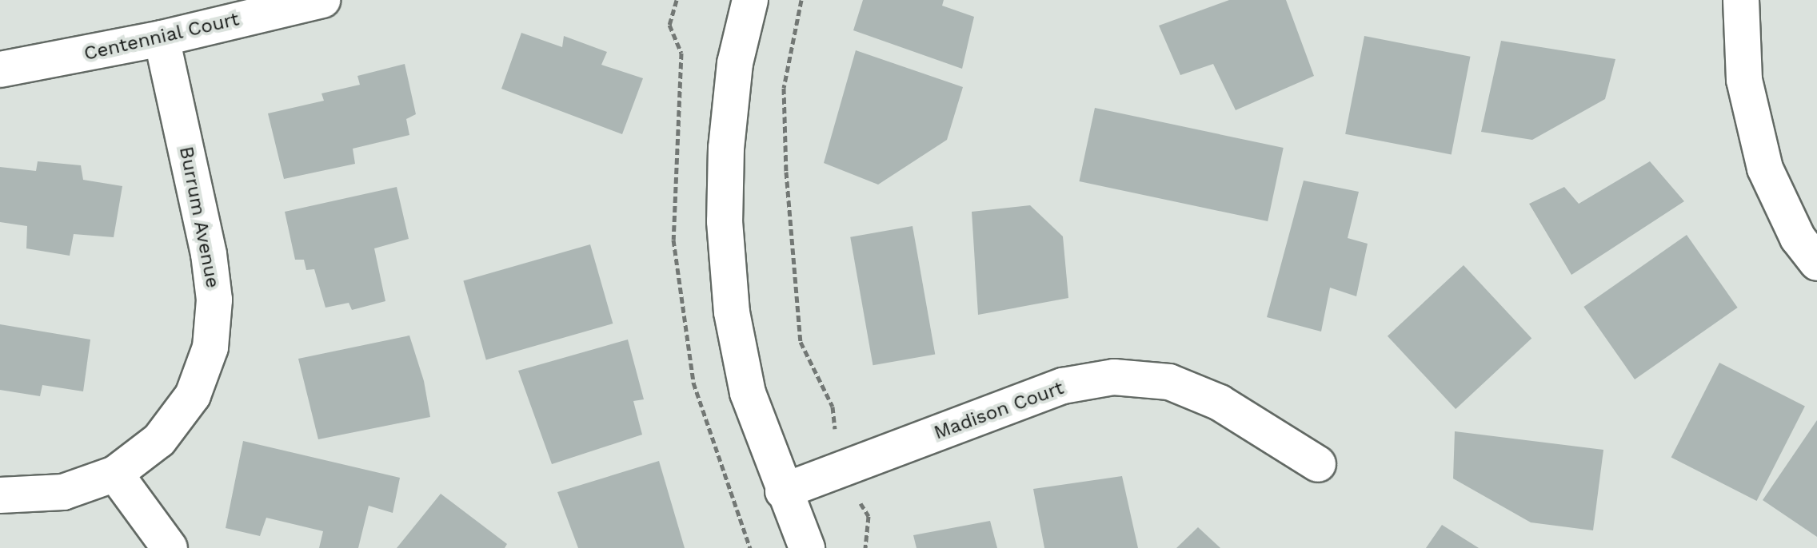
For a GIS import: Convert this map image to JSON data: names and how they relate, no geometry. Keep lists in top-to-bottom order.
{
  "streets": {
    "street": ["Centennial Court", "Burrum Avenue", "Madison Court"]
  },
  "crossings": [
    ["Centennial Court", "Burrum Avenue"]
  ]
}
